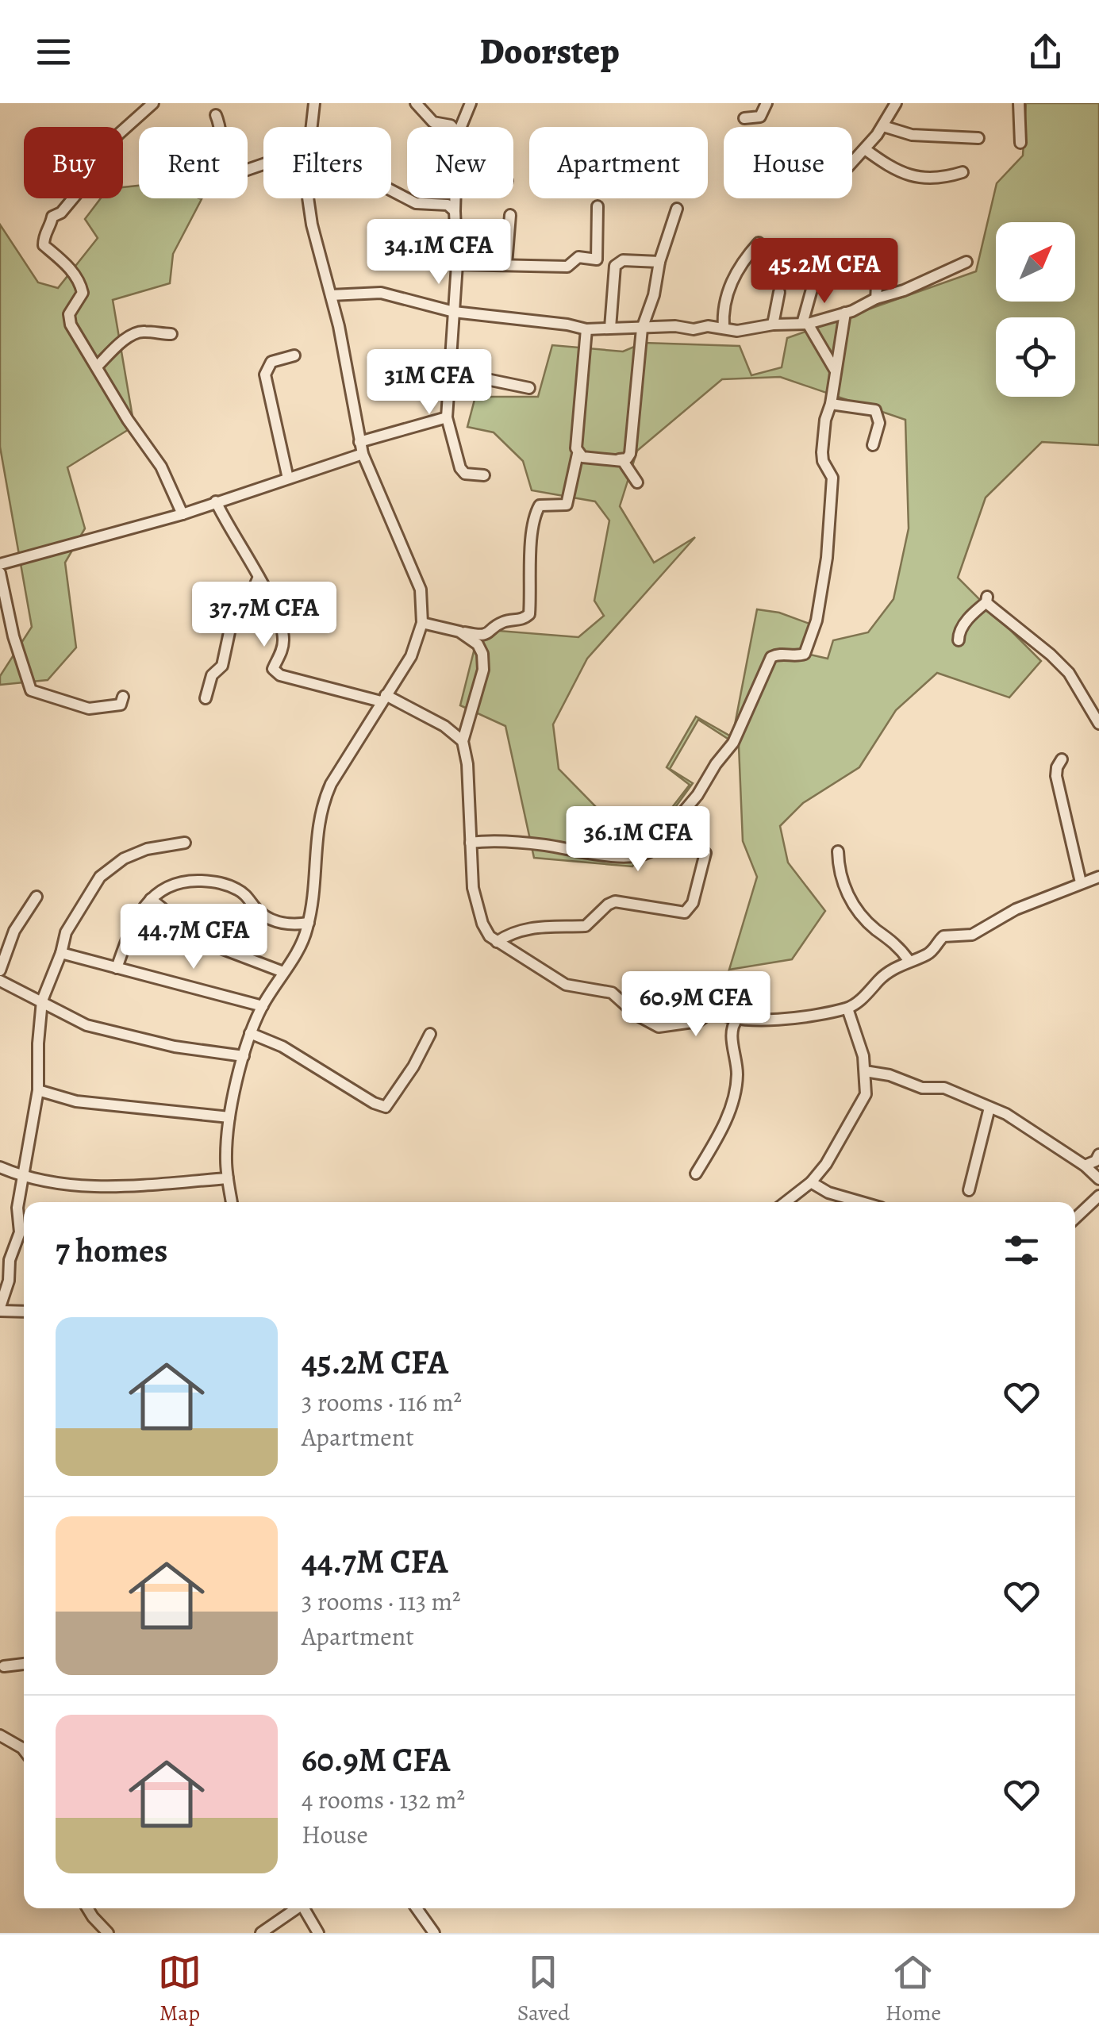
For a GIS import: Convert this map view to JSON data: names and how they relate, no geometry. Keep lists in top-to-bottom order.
{
  "north": "top right",
  "page": {
    "header": "Doorstep",
    "chip": [
      "Buy",
      "Rent",
      "Filters",
      "New",
      "Apartment",
      "House"
    ],
    "price": [
      "34.1M CFA",
      "45.2M CFA",
      "31M CFA",
      "37.7M CFA",
      "36.1M CFA",
      "44.7M CFA",
      "60.9M CFA"
    ],
    "heading": "7 homes",
    "list": [
      {
        "name": "45.2M CFA",
        "note": "3 rooms · 116 m² · Apartment"
      },
      {
        "name": "44.7M CFA",
        "note": "3 rooms · 113 m² · Apartment"
      },
      {
        "name": "60.9M CFA",
        "note": "4 rooms · 132 m² · House"
      }
    ],
    "tabs": ["Map", "Saved", "Home"]
  }
}
